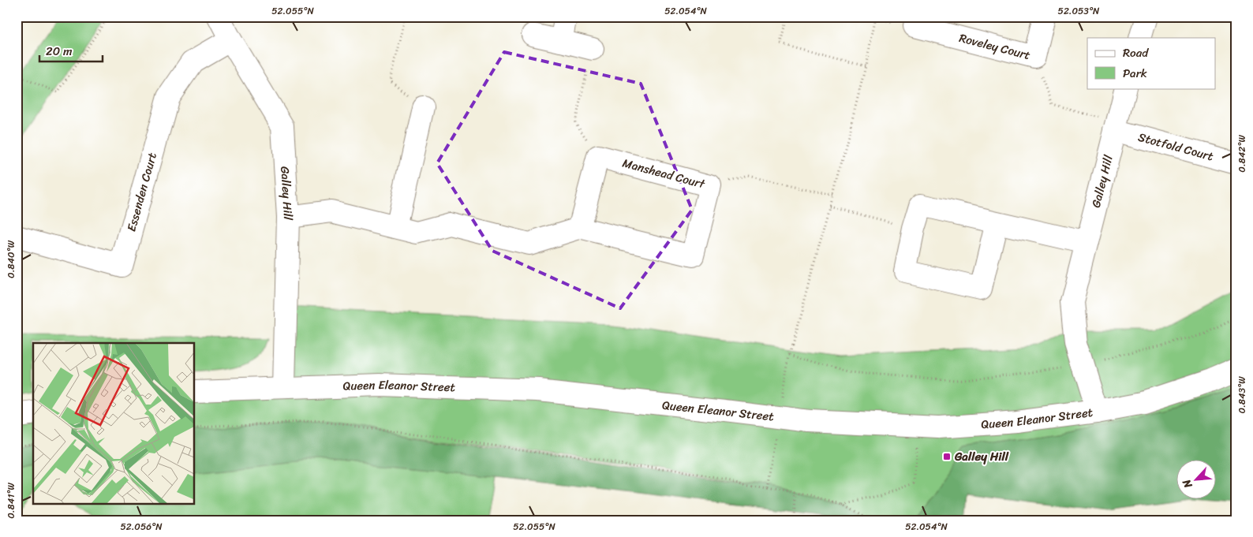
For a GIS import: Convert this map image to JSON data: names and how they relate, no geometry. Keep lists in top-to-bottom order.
{
  "streets": {
    "street": [
      "Roveley Court",
      "Stotfold Court",
      "Manshead Court",
      "Galley Hill",
      "Essenden Court",
      "Queen Eleanor Street"
    ]
  },
  "crossings": [
    ["Stotfold Court", "Galley Hill"],
    ["Galley Hill", "Essenden Court"],
    ["Galley Hill", "Queen Eleanor Street"]
  ],
  "places": {
    "transit": ["Galley Hill"]
  },
  "legend": ["Road", "Park"],
  "scale_bar": "20 m",
  "north": "bottom left",
  "coordinates": [
    "52.055°N",
    "52.054°N",
    "52.053°N",
    "0.842°W",
    "0.840°W",
    "0.843°W",
    "0.841°W",
    "52.056°N"
  ]
}
